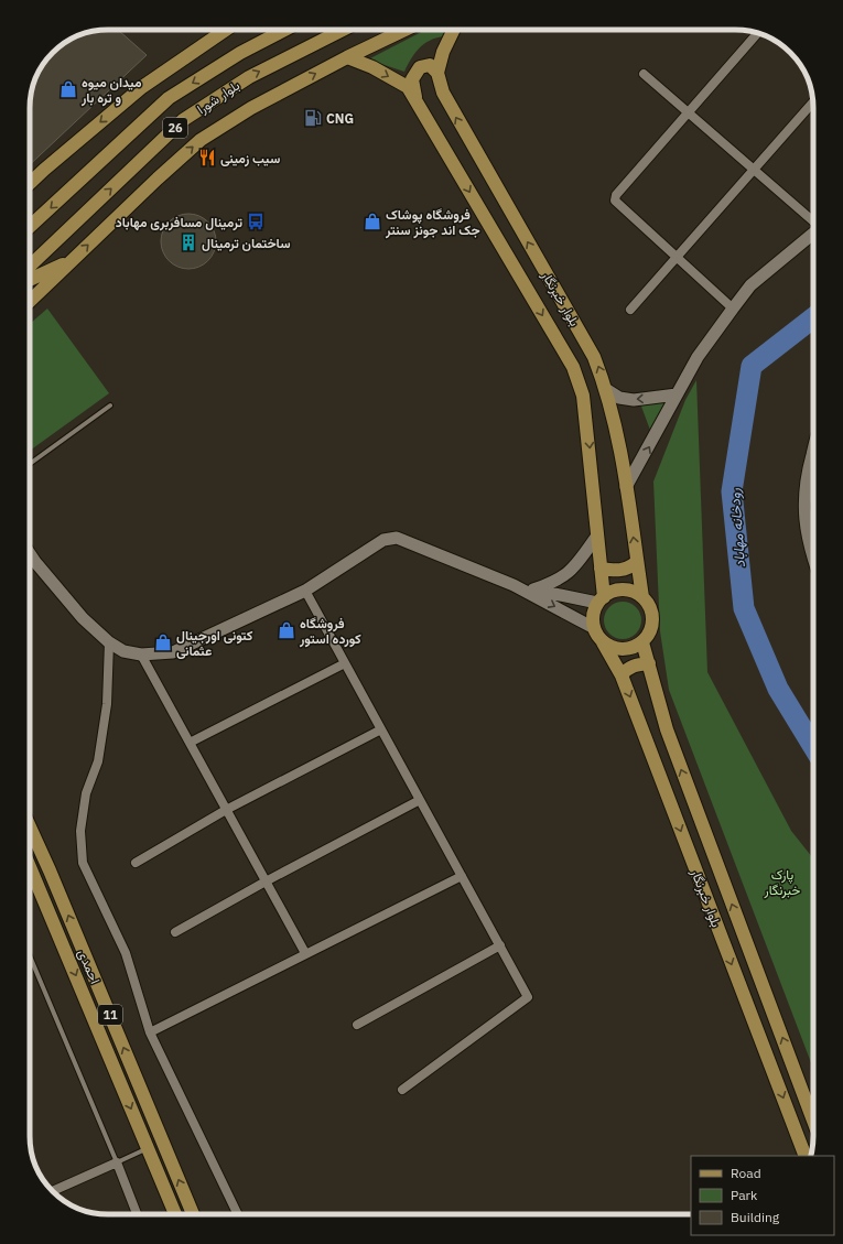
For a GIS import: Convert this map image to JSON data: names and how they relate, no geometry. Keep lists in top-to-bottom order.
{
  "streets": {
    "main road": [
      "بلوار شورا",
      "26",
      "بلوار خبرنگار",
      "احمدی",
      "11"
    ]
  },
  "water": ["رودخانه مهاباد"],
  "parks": ["پارک خبرنگار"],
  "places": {
    "shop": [
      "میدان میوه و تره بار",
      "فروشگاه پوشاک جک اند جونز سنتر",
      "فروشگاه کورده استور",
      "کتونی اورجینال عثمانی"
    ],
    "fuel station": ["CNG"],
    "restaurant": ["سیب زمینی"],
    "bus stop": ["ترمینال مسافربری مهاباد"],
    "building": ["ساختمان ترمینال"]
  },
  "legend": ["Road", "Park", "Building"]
}
